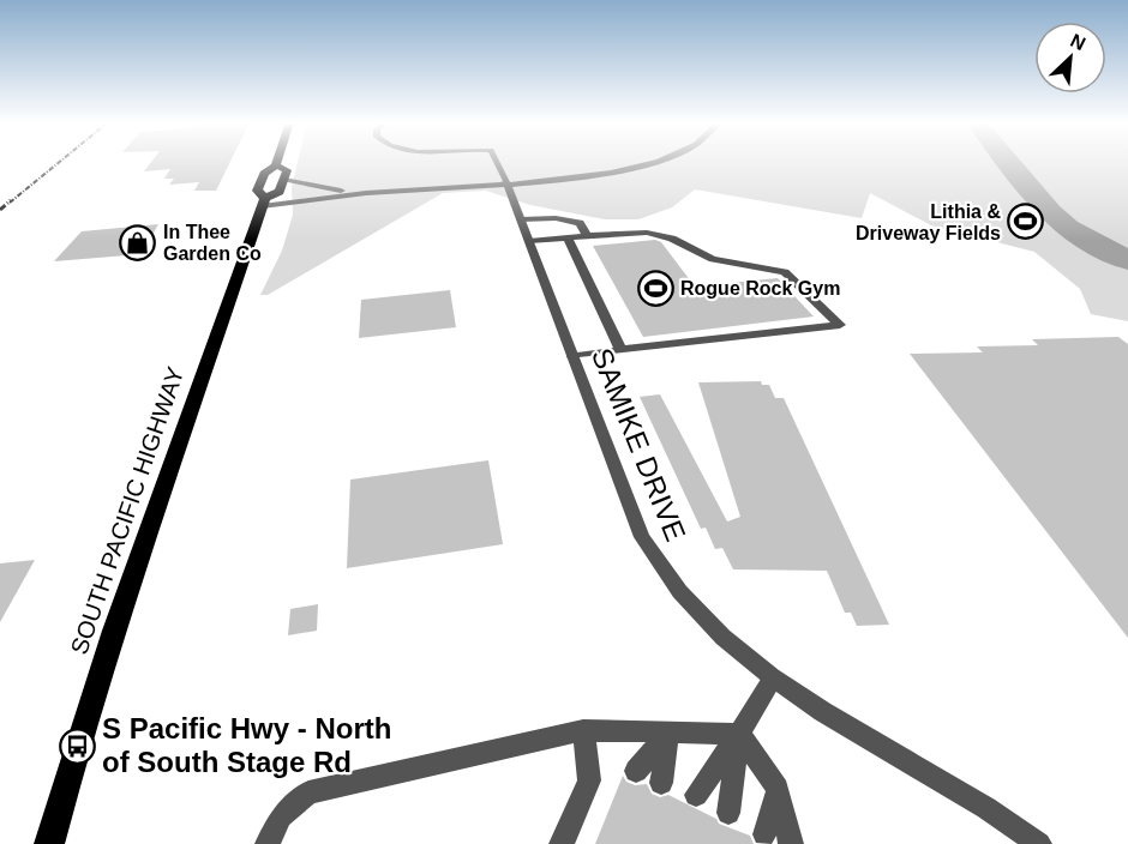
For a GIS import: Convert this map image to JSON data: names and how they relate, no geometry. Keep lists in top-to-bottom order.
{
  "streets": {
    "main road": ["SOUTH PACIFIC HIGHWAY"],
    "street": ["SAMIKE DRIVE"]
  },
  "places": {
    "sports": ["Lithia & Driveway Fields", "Rogue Rock Gym"],
    "shop": ["In Thee Garden Co"],
    "bus stop": ["S Pacific Hwy - North of South Stage Rd"]
  },
  "north": "top right"
}
